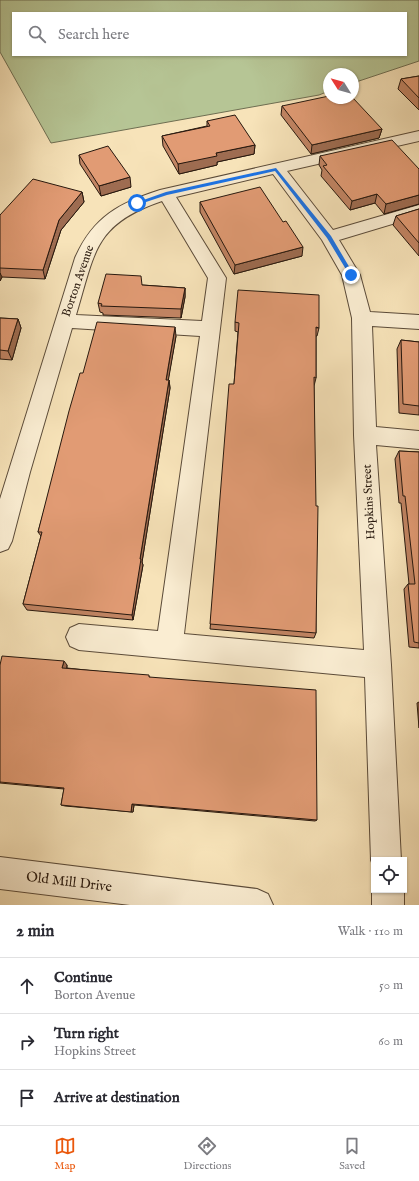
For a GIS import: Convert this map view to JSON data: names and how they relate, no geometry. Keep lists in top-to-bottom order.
{
  "streets": {
    "street": ["Borton Avenue", "Hopkins Street", "Old Mill Drive"]
  },
  "crossings": [
    ["Borton Avenue", "Hopkins Street"]
  ],
  "north": "top left",
  "page": {
    "search": "Search here",
    "heading": ["2 min", "Walk · 110 m"],
    "list": [
      ["Continue", "Borton Avenue", "50 m"],
      ["Turn right", "Hopkins Street", "60 m"],
      "Arrive at destination"
    ],
    "nav": ["Map", "Directions", "Saved"]
  }
}
